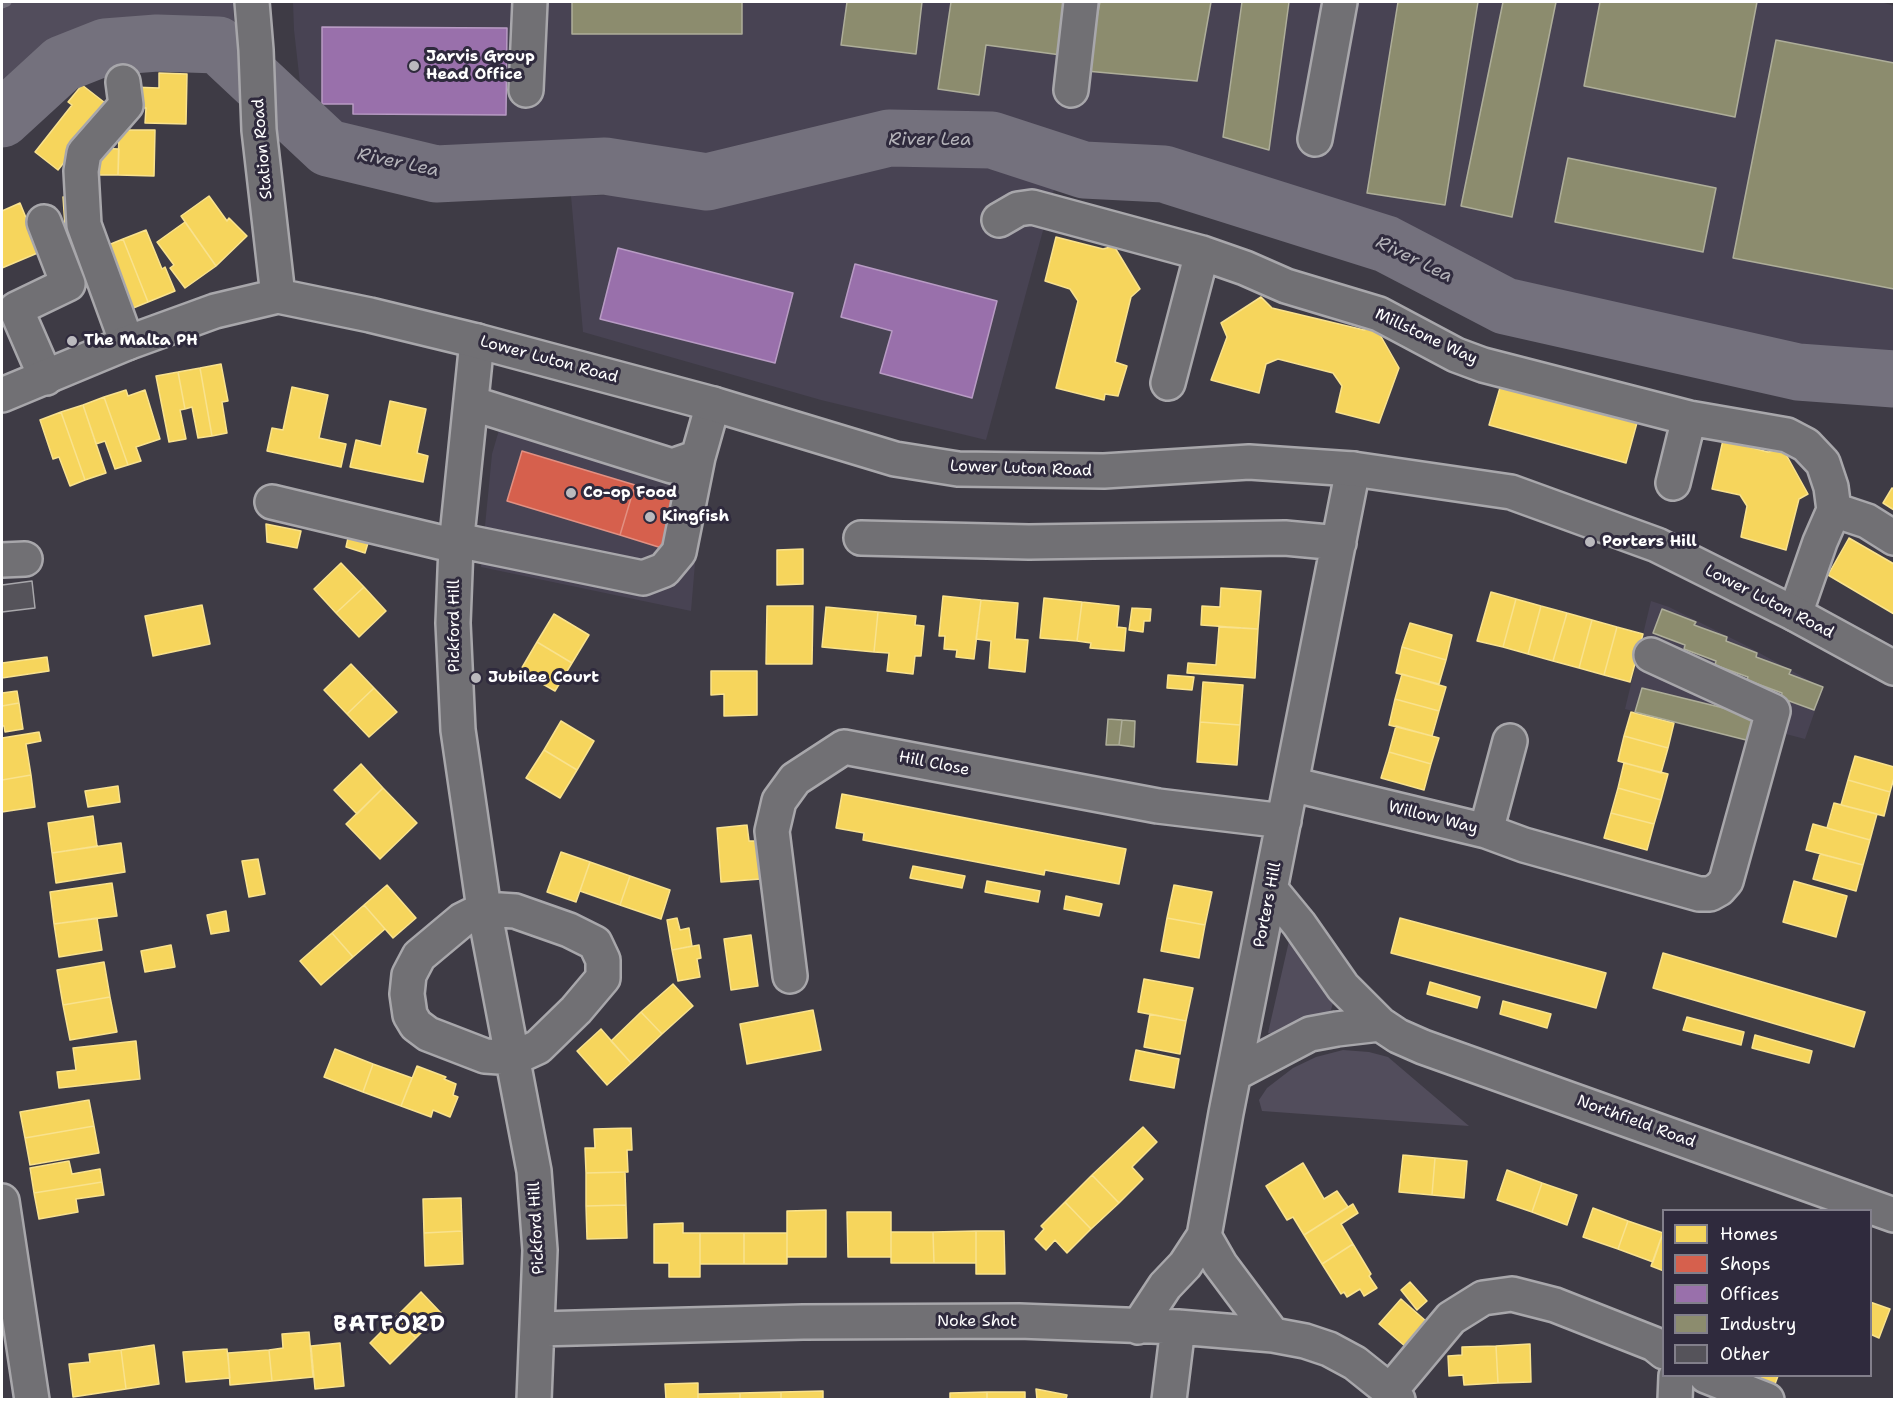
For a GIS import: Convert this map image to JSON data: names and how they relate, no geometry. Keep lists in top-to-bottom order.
{
  "streets": {
    "street": [
      "Station Road",
      "Millstone Way",
      "Lower Luton Road",
      "Pickford Hill",
      "Hill Close",
      "Willow Way",
      "Porters Hill",
      "Northfield Road",
      "Noke Shot"
    ]
  },
  "crossings": [
    ["Station Road", "Lower Luton Road"],
    ["Lower Luton Road", "Pickford Hill"],
    ["Lower Luton Road", "Porters Hill"],
    ["Pickford Hill", "Noke Shot"],
    ["Hill Close", "Porters Hill"],
    ["Willow Way", "Porters Hill"],
    ["Porters Hill", "Northfield Road"],
    ["Porters Hill", "Noke Shot"]
  ],
  "districts": ["BATFORD"],
  "water": ["River Lea"],
  "places": [
    "Jarvis Group Head Office",
    "The Malta PH",
    "Co-op Food",
    "Kingfish",
    "Porters Hill",
    "Jubilee Court"
  ],
  "legend": [
    "Homes",
    "Shops",
    "Offices",
    "Industry",
    "Other"
  ]
}
